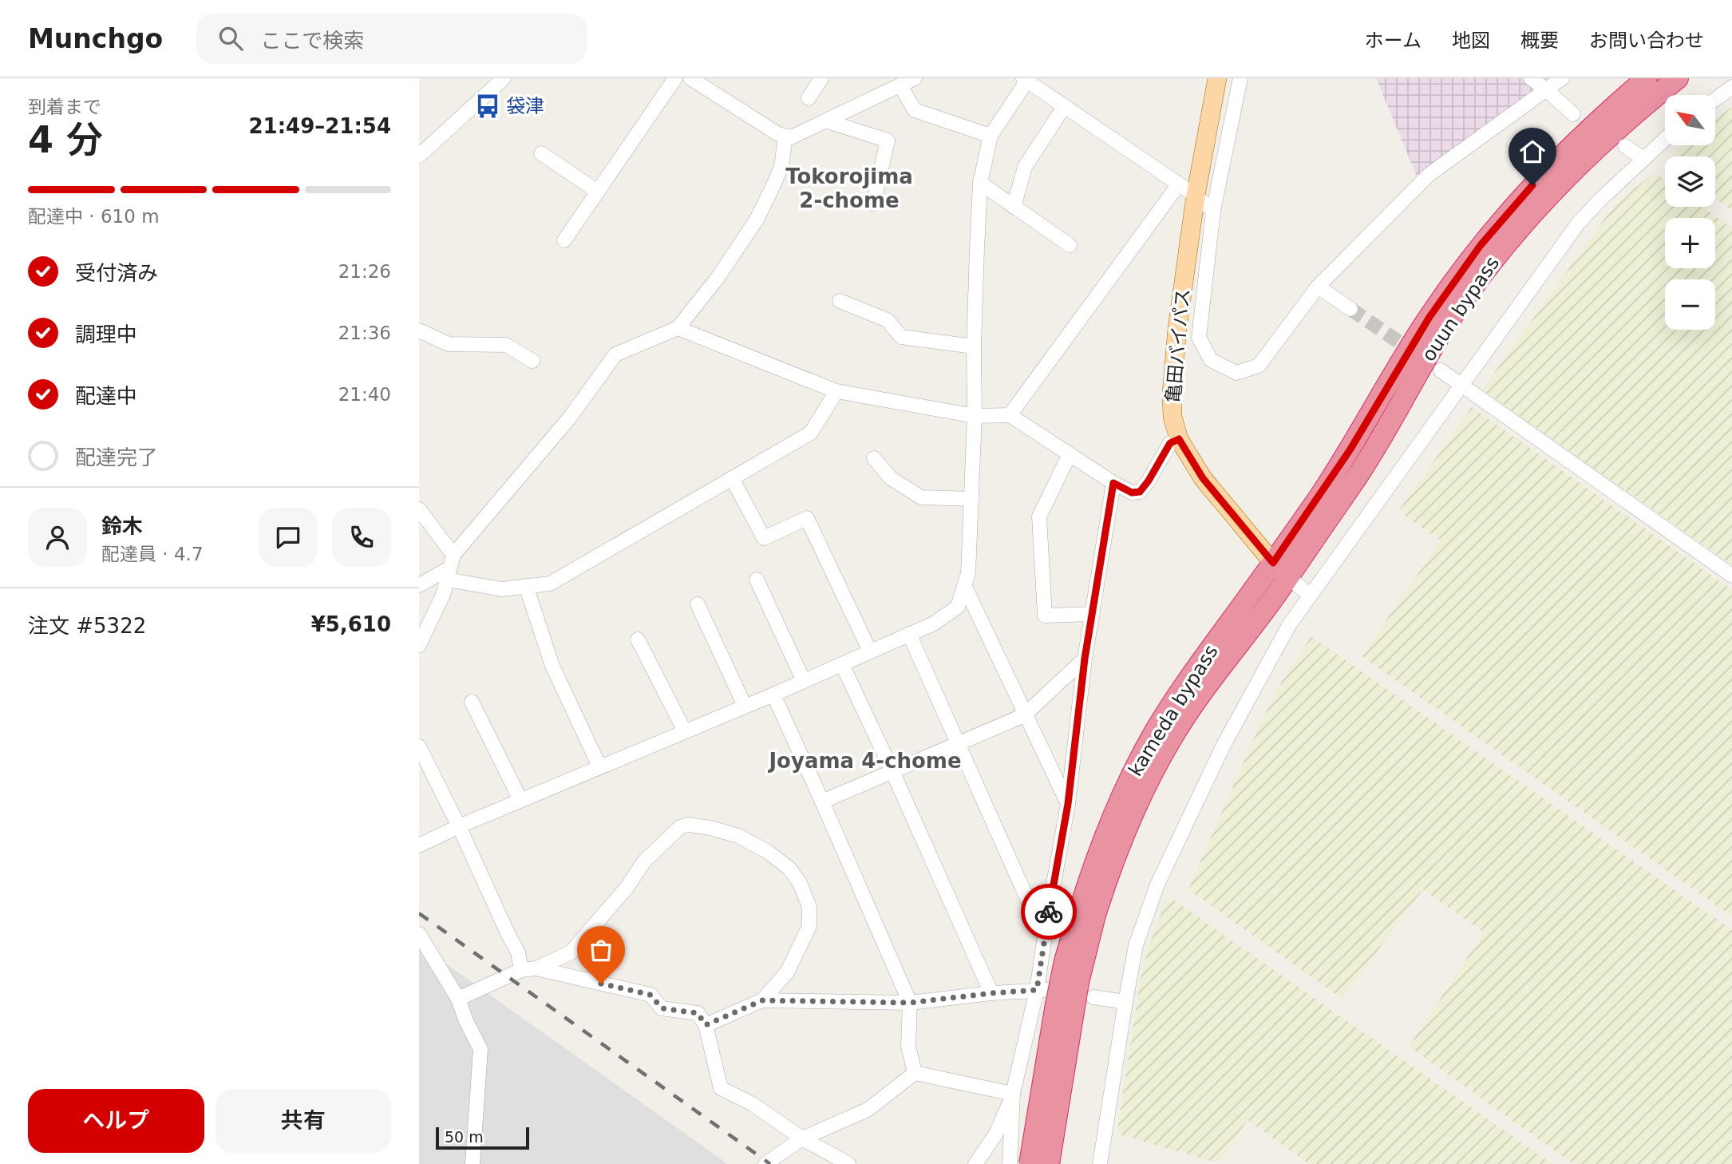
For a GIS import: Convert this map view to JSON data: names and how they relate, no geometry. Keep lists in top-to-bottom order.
{
  "streets": {
    "highway": ["ouun bypass", "kameda bypass"],
    "main road": ["亀田バイパス"]
  },
  "crossings": [
    ["ouun bypass", "亀田バイパス"],
    ["ouun bypass", "kameda bypass"],
    ["亀田バイパス", "kameda bypass"]
  ],
  "districts": ["Tokorojima 2-chome", "Joyama 4-chome"],
  "places": {
    "bus stop": ["袋津"]
  },
  "scale_bar": "50 m",
  "north": "top left",
  "page": {
    "header": "Munchgo",
    "search": "ここで検索",
    "nav": [
      "ホーム",
      "地図",
      "概要",
      "お問い合わせ"
    ],
    "heading": ["4 分", "到着まで", "21:49–21:54"],
    "panel": [
      "鈴木",
      "配達員 · 4.7",
      "注文 #5322",
      "¥5,610"
    ],
    "map_buttons": ["+", "−"],
    "bar": "配達中 · 610 m",
    "list": [
      ["受付済み", "21:26"],
      ["調理中", "21:36"],
      ["配達中", "21:40"],
      "配達完了"
    ],
    "buttons": ["ヘルプ", "共有"],
    "scale": "50 m"
  }
}
